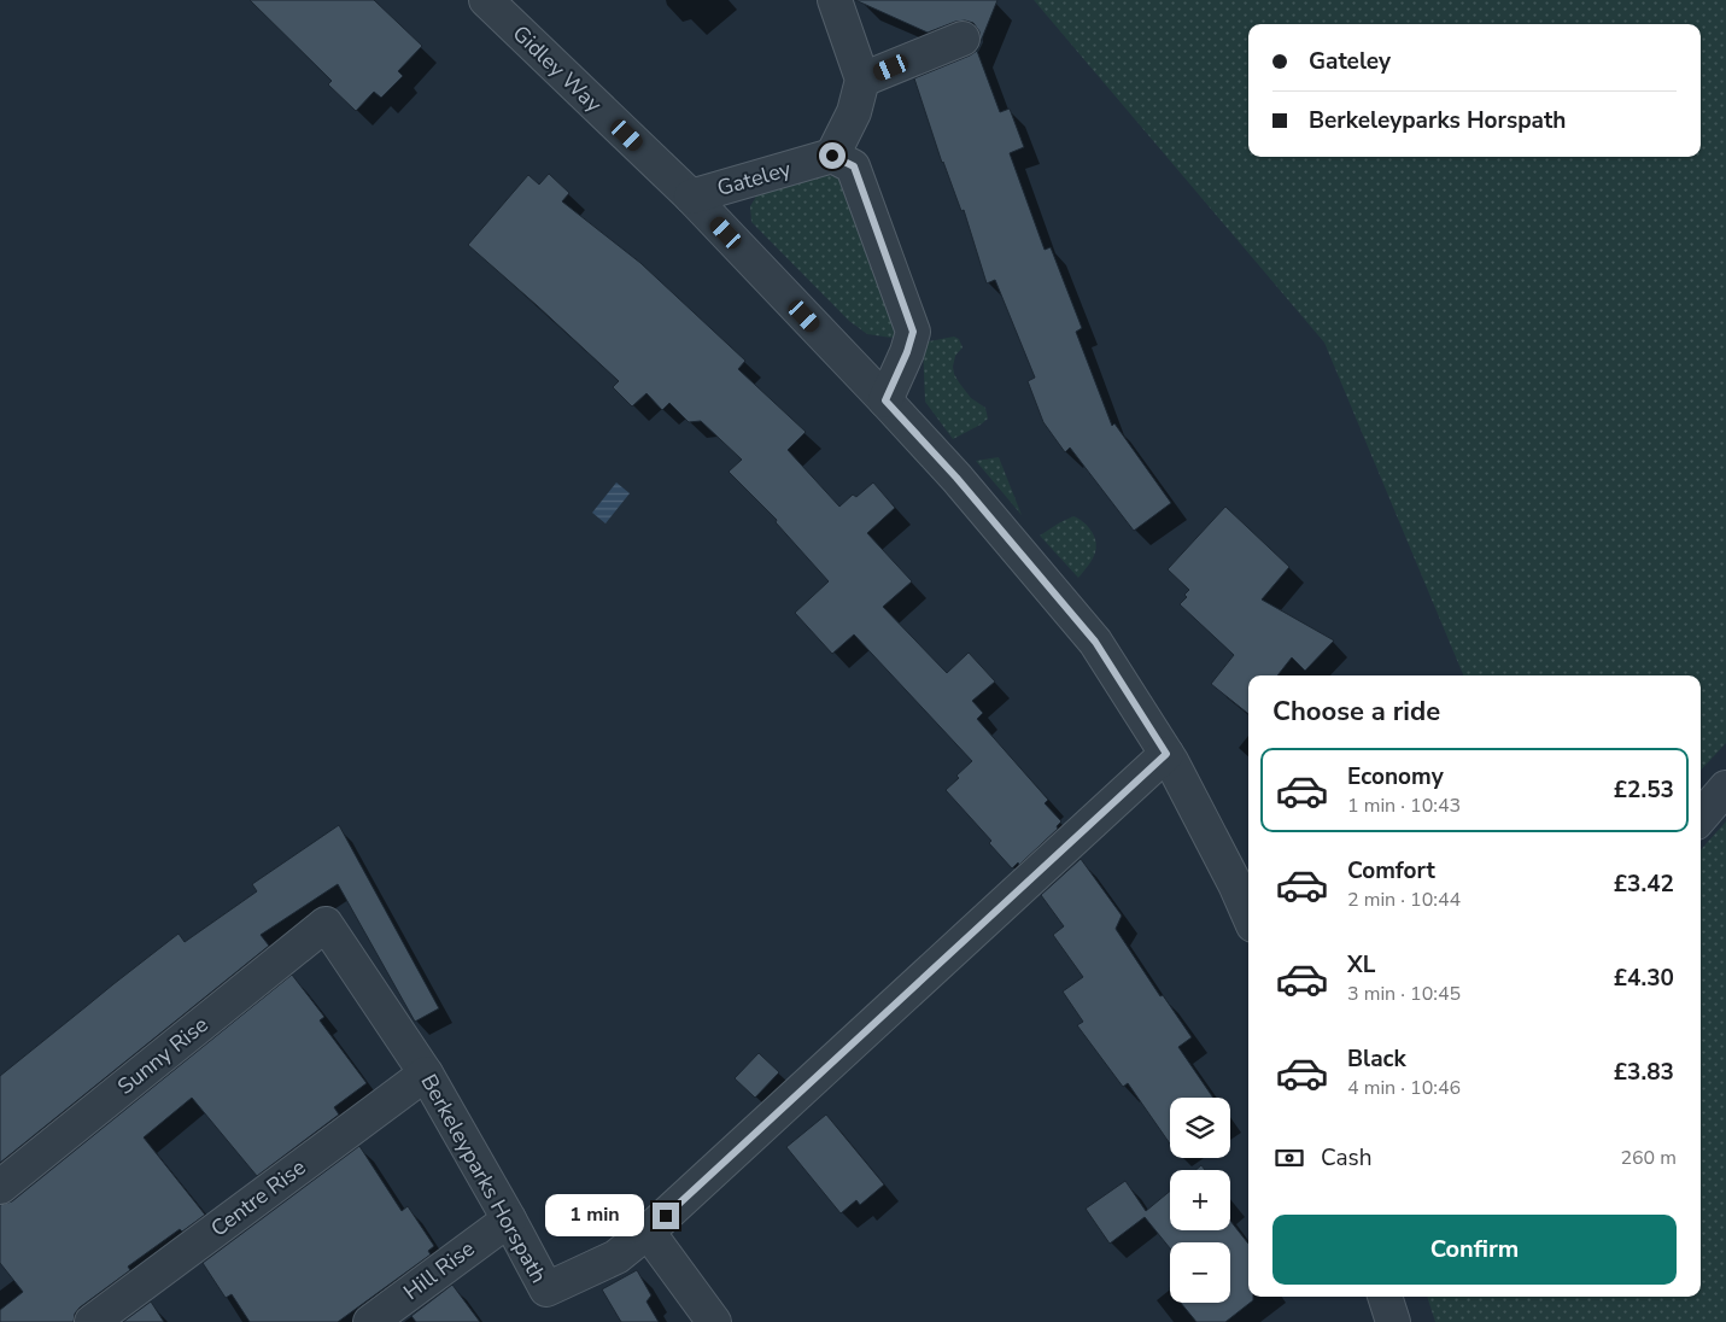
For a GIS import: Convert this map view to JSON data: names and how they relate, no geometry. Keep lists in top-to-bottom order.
{
  "streets": {
    "street": [
      "Gidley Way",
      "Gateley",
      "Sunny Rise",
      "Berkeleyparks Horspath",
      "Centre Rise",
      "Hill Rise"
    ]
  },
  "crossings": [
    ["Gidley Way", "Gateley"],
    ["Gidley Way", "Berkeleyparks Horspath"],
    ["Sunny Rise", "Berkeleyparks Horspath"],
    ["Berkeleyparks Horspath", "Centre Rise"],
    ["Berkeleyparks Horspath", "Hill Rise"]
  ],
  "page": {
    "banner": ["Gateley", "Berkeleyparks Horspath"],
    "heading": "Choose a ride",
    "list": [
      {
        "name": "Economy",
        "note": "1 min · 10:43",
        "value": "£2.53"
      },
      {
        "name": "Comfort",
        "note": "2 min · 10:44",
        "value": "£3.42"
      },
      {
        "name": "XL",
        "note": "3 min · 10:45",
        "value": "£4.30"
      },
      {
        "name": "Black",
        "note": "4 min · 10:46",
        "value": "£3.83"
      }
    ],
    "map_buttons": ["+", "−"],
    "pay": ["Cash", "260 m"],
    "bubble": "1 min",
    "buttons": "Confirm"
  }
}
